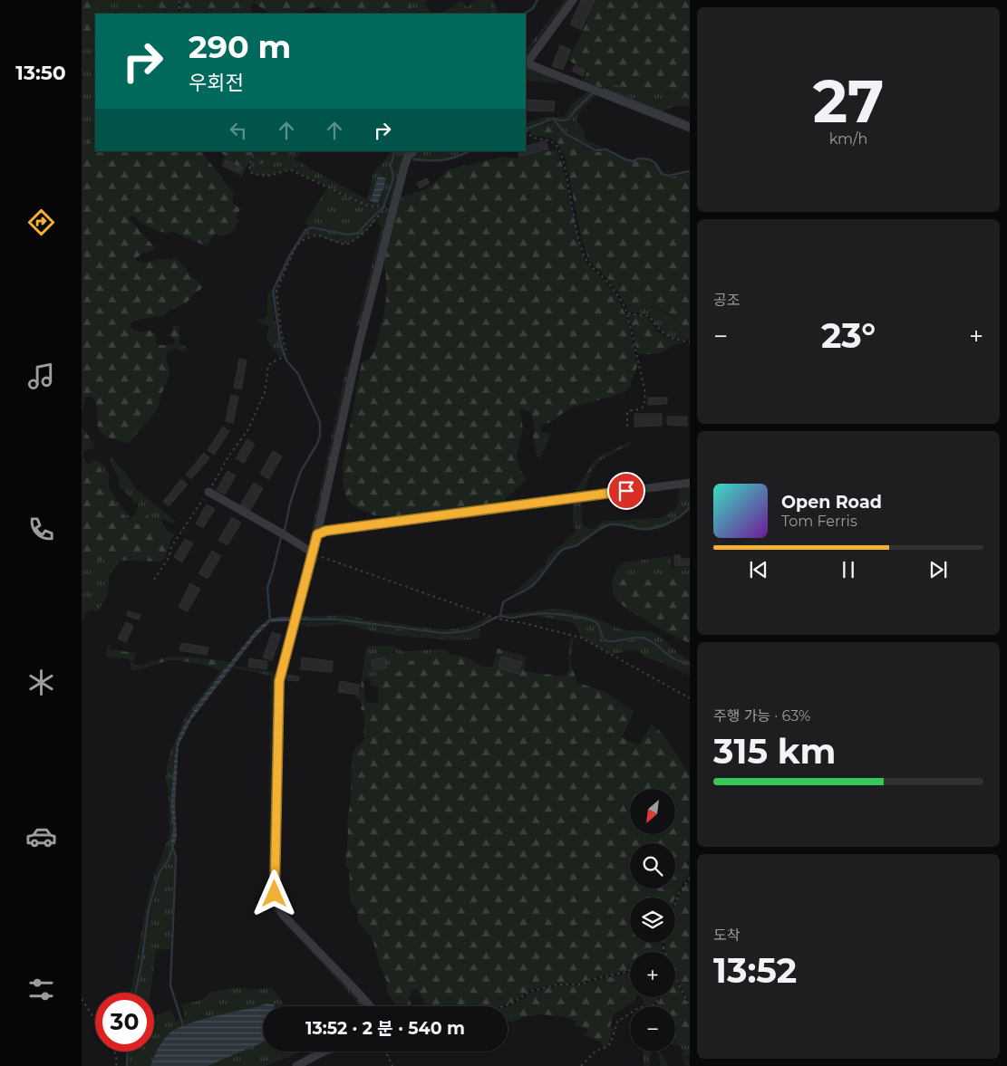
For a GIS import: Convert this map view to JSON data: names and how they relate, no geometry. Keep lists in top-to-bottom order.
{
  "north": "bottom left",
  "page": {
    "tabs": "13:50",
    "tile": [
      ["27", "km/h"],
      "공조",
      ["주행 가능 · 63%", "315 km"],
      ["도착", "13:52"]
    ],
    "turn": ["290 m", "우회전"],
    "heat": ["−", "23°", "+"],
    "song": ["Open Road", "Tom Ferris"],
    "map_buttons": ["+", "−"],
    "limit": "30",
    "trip": "13:52 · 2 분 · 540 m"
  }
}
